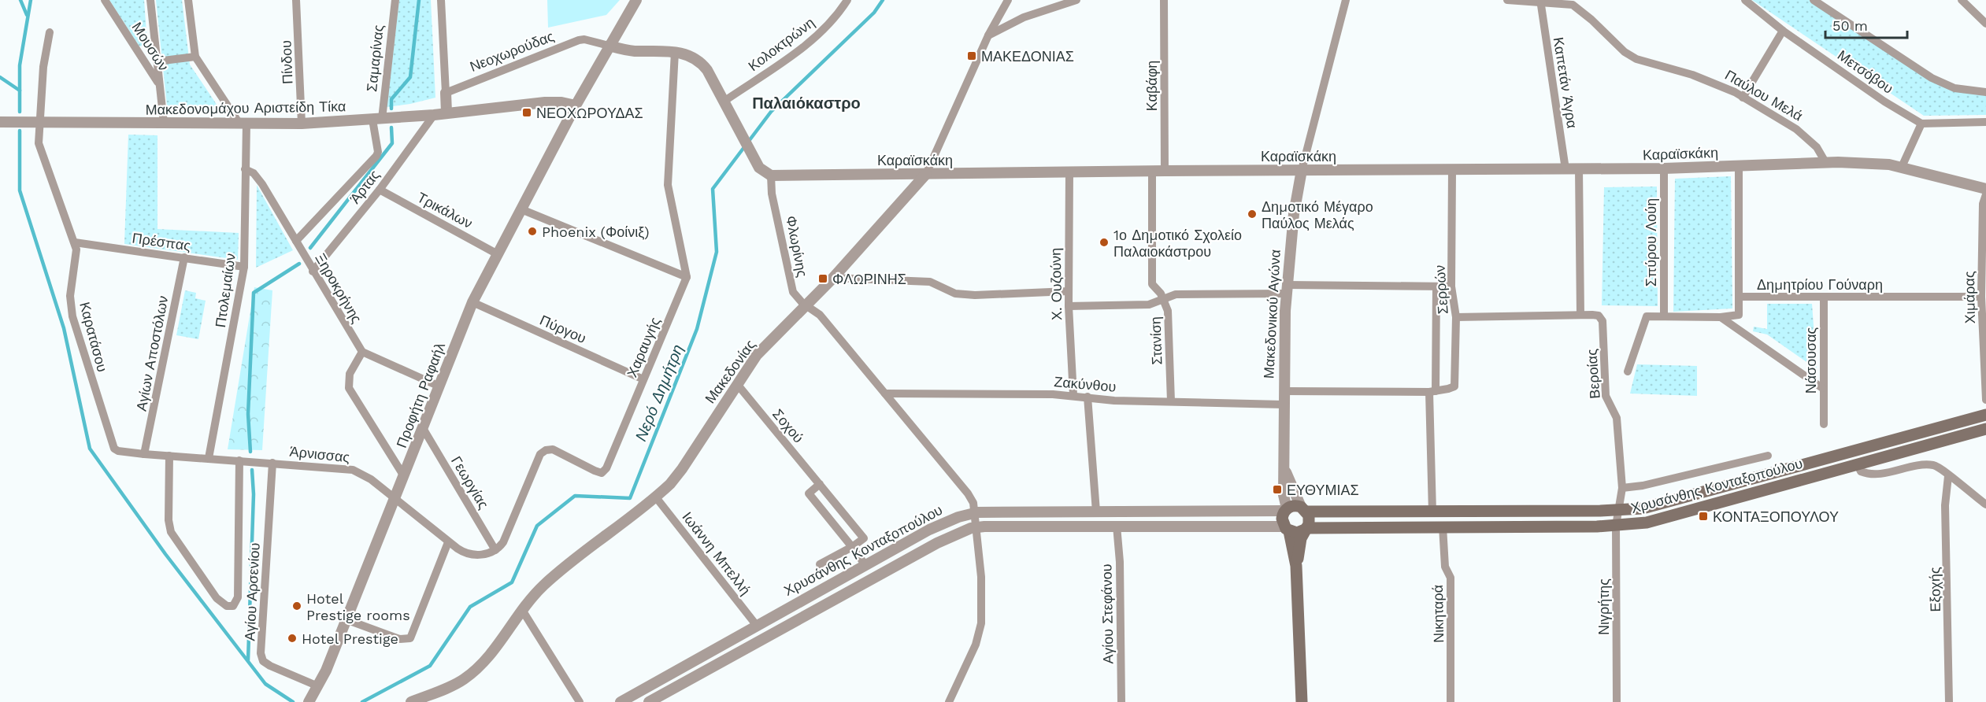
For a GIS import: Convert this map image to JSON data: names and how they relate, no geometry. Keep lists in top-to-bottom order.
{
  "streets": {
    "main road": ["Χρυσάνθης Κονταξοπούλου"],
    "street": [
      "Κολοκτρώνη",
      "Μουσών",
      "Νεοχωρούδας",
      "Σαμαρίνας",
      "Πίνδου",
      "Μετσόβου",
      "Καπετάν Άγρα",
      "Καβάφη",
      "Παύλου Μελά",
      "Μακεδονομάχου Αριστείδη Τίκα",
      "Καραϊσκάκη",
      "Άρτας",
      "Τρικάλων",
      "Πρέσπας",
      "Σπύρου Λούη",
      "Φλωρίνης",
      "Χ. Ουζούνη",
      "Δημητρίου Γούναρη",
      "Ξηροκρήνης",
      "Σερρών",
      "Πτολεμαίων",
      "Χιμάρας",
      "Μακεδονικού Αγώνα",
      "Πύργου",
      "Καρατάσου",
      "Στανίση",
      "Χαραυγής",
      "Αγίων Αποστόλων",
      "Νάσουσας",
      "Μακεδονίας",
      "Βεροίας",
      "Ζακύνθου",
      "Προφήτη Ραφαήλ",
      "Σοχού",
      "Άρνισσας",
      "Γεωργίας",
      "Ιωάννη Μπελλή",
      "Εξοχής",
      "Αγίου Αρσενίου",
      "Νιγρήτης",
      "Αγίου Στεφάνου",
      "Νικηταρά"
    ]
  },
  "crossings": [
    ["Μουσών", "Μακεδονομάχου Αριστείδη Τίκα"],
    ["Σαμαρίνας", "Μακεδονομάχου Αριστείδη Τίκα"],
    ["Σαμαρίνας", "Άρτας"],
    ["Πίνδου", "Μακεδονομάχου Αριστείδη Τίκα"],
    ["Καπετάν Άγρα", "Παύλου Μελά"],
    ["Καπετάν Άγρα", "Καραϊσκάκη"],
    ["Καβάφη", "Καραϊσκάκη"],
    ["Παύλου Μελά", "Καραϊσκάκη"],
    ["Μακεδονομάχου Αριστείδη Τίκα", "Άρτας"],
    ["Μακεδονομάχου Αριστείδη Τίκα", "Πτολεμαίων"],
    ["Μακεδονομάχου Αριστείδη Τίκα", "Καρατάσου"],
    ["Μακεδονομάχου Αριστείδη Τίκα", "Προφήτη Ραφαήλ"],
    ["Καραϊσκάκη", "Σπύρου Λούη"],
    ["Καραϊσκάκη", "Φλωρίνης"],
    ["Καραϊσκάκη", "Χ. Ουζούνη"],
    ["Καραϊσκάκη", "Σερρών"],
    ["Καραϊσκάκη", "Μακεδονικού Αγώνα"],
    ["Καραϊσκάκη", "Στανίση"],
    ["Καραϊσκάκη", "Μακεδονίας"],
    ["Άρτας", "Τρικάλων"],
    ["Άρτας", "Ξηροκρήνης"],
    ["Τρικάλων", "Προφήτη Ραφαήλ"],
    ["Πρέσπας", "Πτολεμαίων"],
    ["Πρέσπας", "Καρατάσου"],
    ["Πρέσπας", "Αγίων Αποστόλων"],
    ["Σπύρου Λούη", "Δημητρίου Γούναρη"],
    ["Φλωρίνης", "Μακεδονίας"],
    ["Φλωρίνης", "Ζακύνθου"],
    ["Φλωρίνης", "Χρυσάνθης Κονταξοπούλου"],
    ["Χ. Ουζούνη", "Ζακύνθου"],
    ["Δημητρίου Γούναρη", "Χιμάρας"],
    ["Δημητρίου Γούναρη", "Νάσουσας"],
    ["Ξηροκρήνης", "Πτολεμαίων"],
    ["Σερρών", "Χρυσάνθης Κονταξοπούλου"],
    ["Πτολεμαίων", "Άρνισσας"],
    ["Μακεδονικού Αγώνα", "Ζακύνθου"],
    ["Μακεδονικού Αγώνα", "Χρυσάνθης Κονταξοπούλου"],
    ["Πύργου", "Χαραυγής"],
    ["Πύργου", "Προφήτη Ραφαήλ"],
    ["Καρατάσου", "Άρνισσας"],
    ["Στανίση", "Ζακύνθου"],
    ["Χαραυγής", "Άρνισσας"],
    ["Χαραυγής", "Γεωργίας"],
    ["Αγίων Αποστόλων", "Άρνισσας"],
    ["Μακεδονίας", "Σοχού"],
    ["Μακεδονίας", "Ιωάννη Μπελλή"],
    ["Βεροίας", "Χρυσάνθης Κονταξοπούλου"],
    ["Βεροίας", "Νιγρήτης"],
    ["Προφήτη Ραφαήλ", "Άρνισσας"],
    ["Προφήτη Ραφαήλ", "Γεωργίας"],
    ["Προφήτη Ραφαήλ", "Αγίου Αρσενίου"],
    ["Άρνισσας", "Γεωργίας"],
    ["Άρνισσας", "Αγίου Αρσενίου"],
    ["Χρυσάνθης Κονταξοπούλου", "Ιωάννη Μπελλή"],
    ["Χρυσάνθης Κονταξοπούλου", "Νιγρήτης"],
    ["Χρυσάνθης Κονταξοπούλου", "Αγίου Στεφάνου"],
    ["Χρυσάνθης Κονταξοπούλου", "Νικηταρά"]
  ],
  "districts": ["Παλαιόκαστρο"],
  "water": ["Νερό Δημήτρη"],
  "places": {
    "transit": [
      "ΜΑΚΕΔΟΝΙΑΣ",
      "ΝΕΟΧΩΡΟΥΔΑΣ",
      "ΦΛΩΡΙΝΗΣ",
      "ΕΥΘΥΜΙΑΣ",
      "ΚΟΝΤΑΞΟΠΟΥΛΟΥ"
    ],
    "other": [
      "Δημοτικό Μέγαρο Παύλος Μελάς",
      "Phoenix (Φοίνιξ)",
      "1ο Δημοτικό Σχολείο Παλαιοκάστρου",
      "Hotel Prestige rooms",
      "Hotel Prestige"
    ]
  },
  "scale_bar": "50 m"
}
